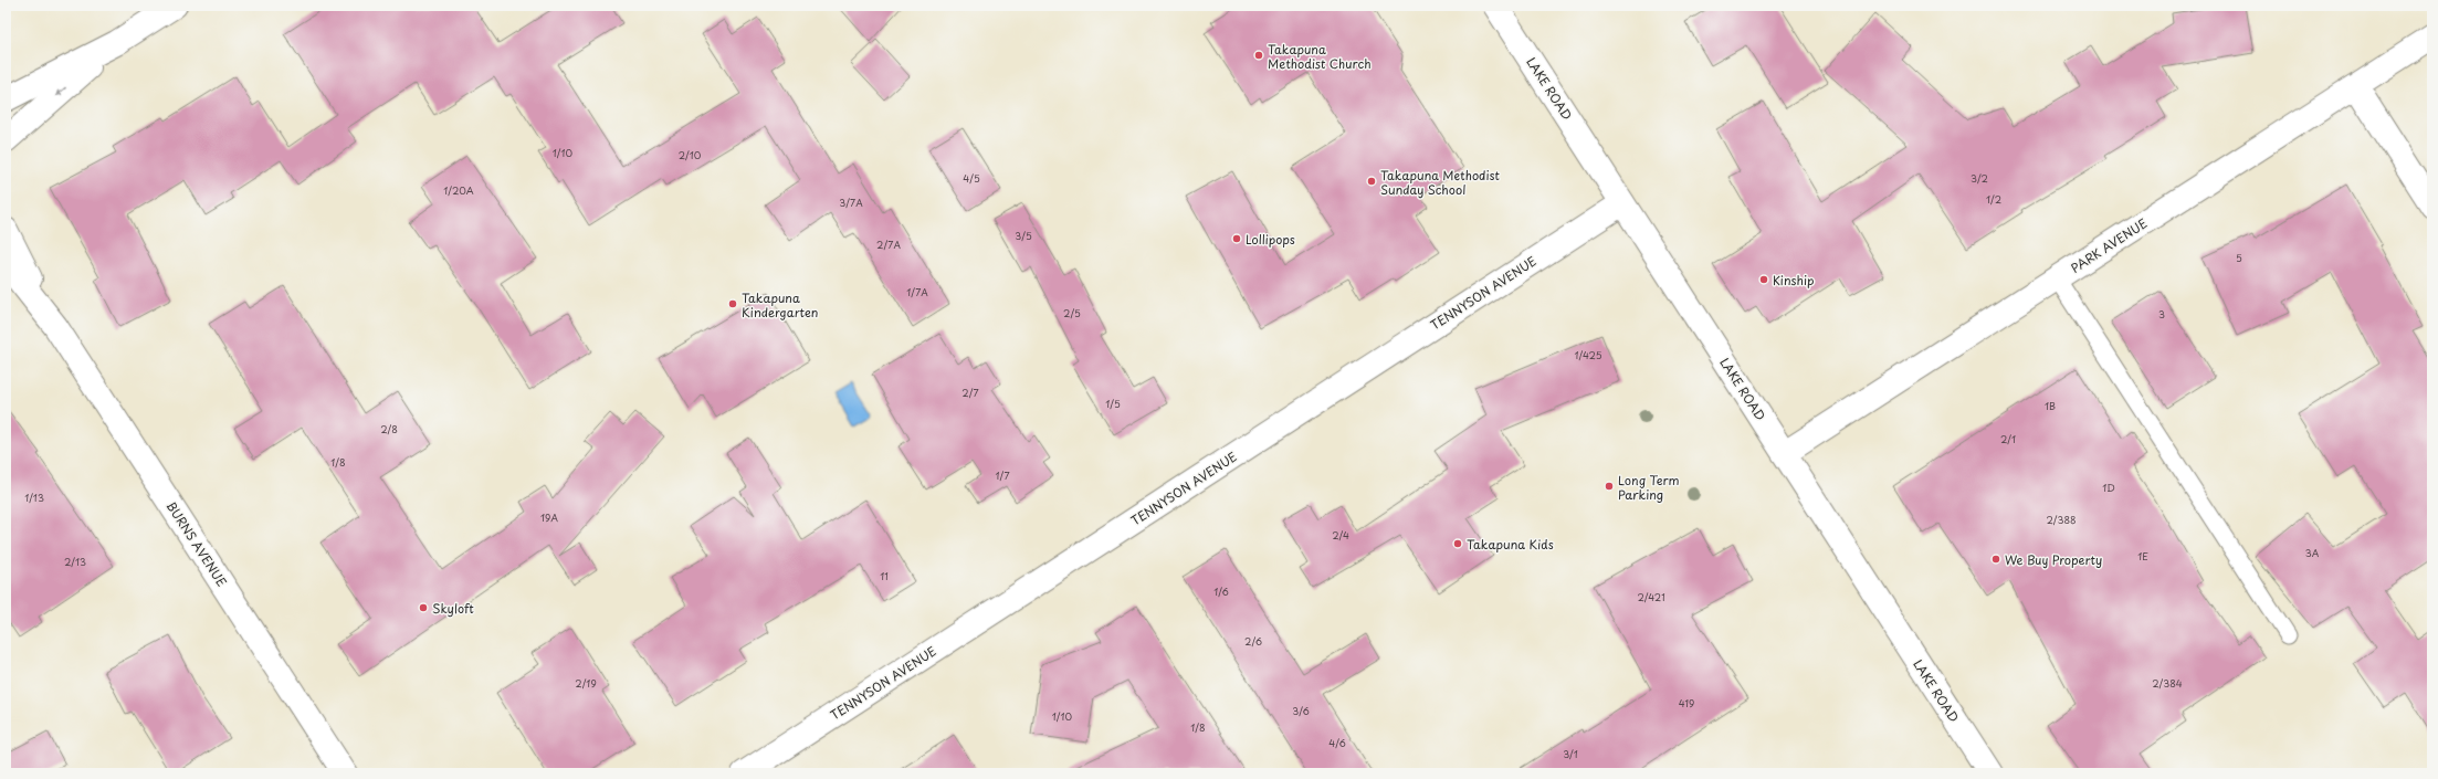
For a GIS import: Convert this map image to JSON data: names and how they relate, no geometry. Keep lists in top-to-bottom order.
{
  "streets": {
    "main road": [
      "LAKE ROAD",
      "PARK AVENUE",
      "TENNYSON AVENUE",
      "BURNS AVENUE"
    ]
  },
  "crossings": [
    ["LAKE ROAD", "PARK AVENUE"],
    ["LAKE ROAD", "TENNYSON AVENUE"]
  ],
  "places": [
    "Takapuna Methodist Church",
    "Takapuna Methodist Sunday School",
    "Lollipops",
    "Kinship",
    "Takapuna Kindergarten",
    "Long Term Parking",
    "Takapuna Kids",
    "We Buy Property",
    "Skyloft"
  ],
  "house_numbers": [
    "1/10",
    "2/10",
    "4/5",
    "3/2",
    "1/20A",
    "1/2",
    "3/7A",
    "3/5",
    "2/7A",
    "5",
    "1/7A",
    "2/5",
    "3",
    "1/425",
    "2/7",
    "1/5",
    "1B",
    "2/8",
    "2/1",
    "1/8",
    "1/7",
    "1D",
    "1/13",
    "19A",
    "2/388",
    "2/4",
    "3A",
    "1E",
    "2/13",
    "11",
    "1/6",
    "2/421",
    "2/6",
    "2/19",
    "2/384",
    "419",
    "3/6",
    "1/10",
    "1/8",
    "4/6",
    "3/1"
  ]
}
